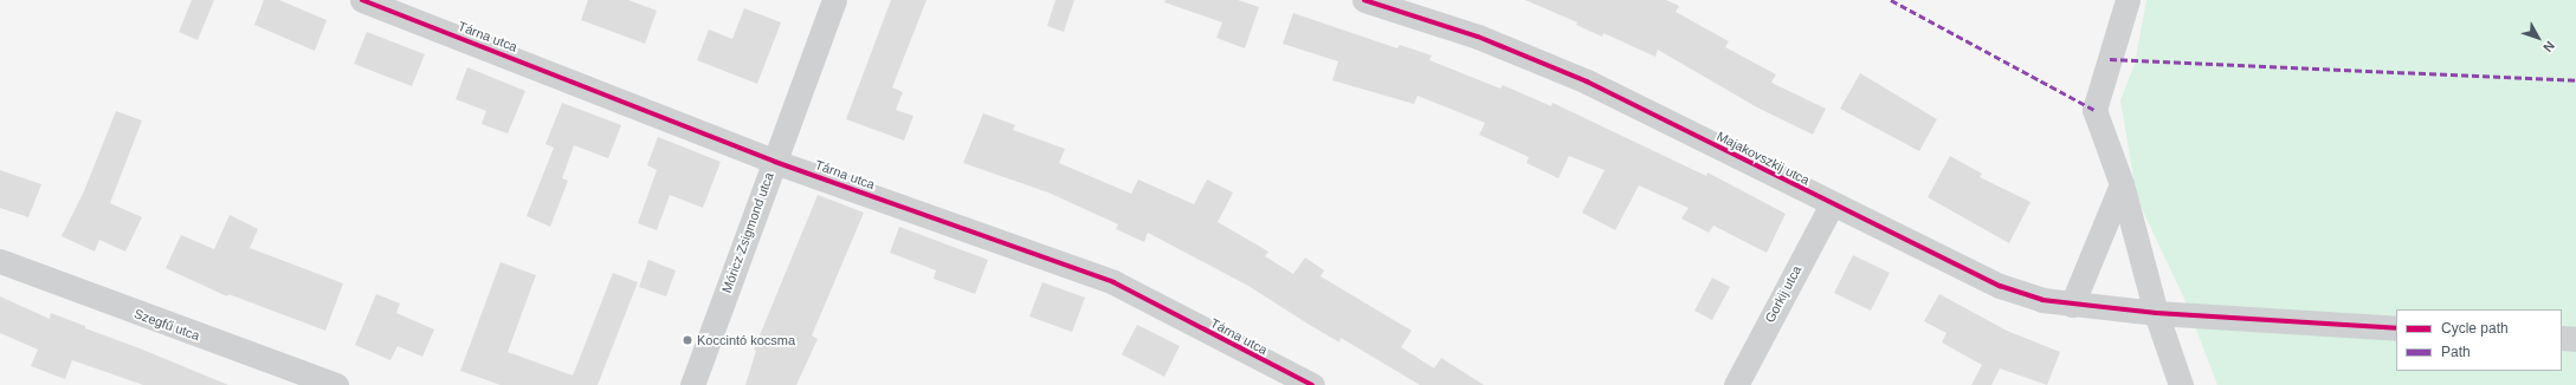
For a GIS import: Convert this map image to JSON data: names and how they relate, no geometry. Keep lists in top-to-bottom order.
{
  "streets": {
    "street": [
      "Tárna utca",
      "Majakovszkij utca",
      "Móricz Zsigmond utca",
      "Gorkij utca",
      "Szegfű utca"
    ]
  },
  "crossings": [
    ["Tárna utca", "Móricz Zsigmond utca"],
    ["Majakovszkij utca", "Gorkij utca"]
  ],
  "places": ["Koccintó kocsma"],
  "legend": ["Cycle path", "Path"],
  "north": "bottom right"
}
